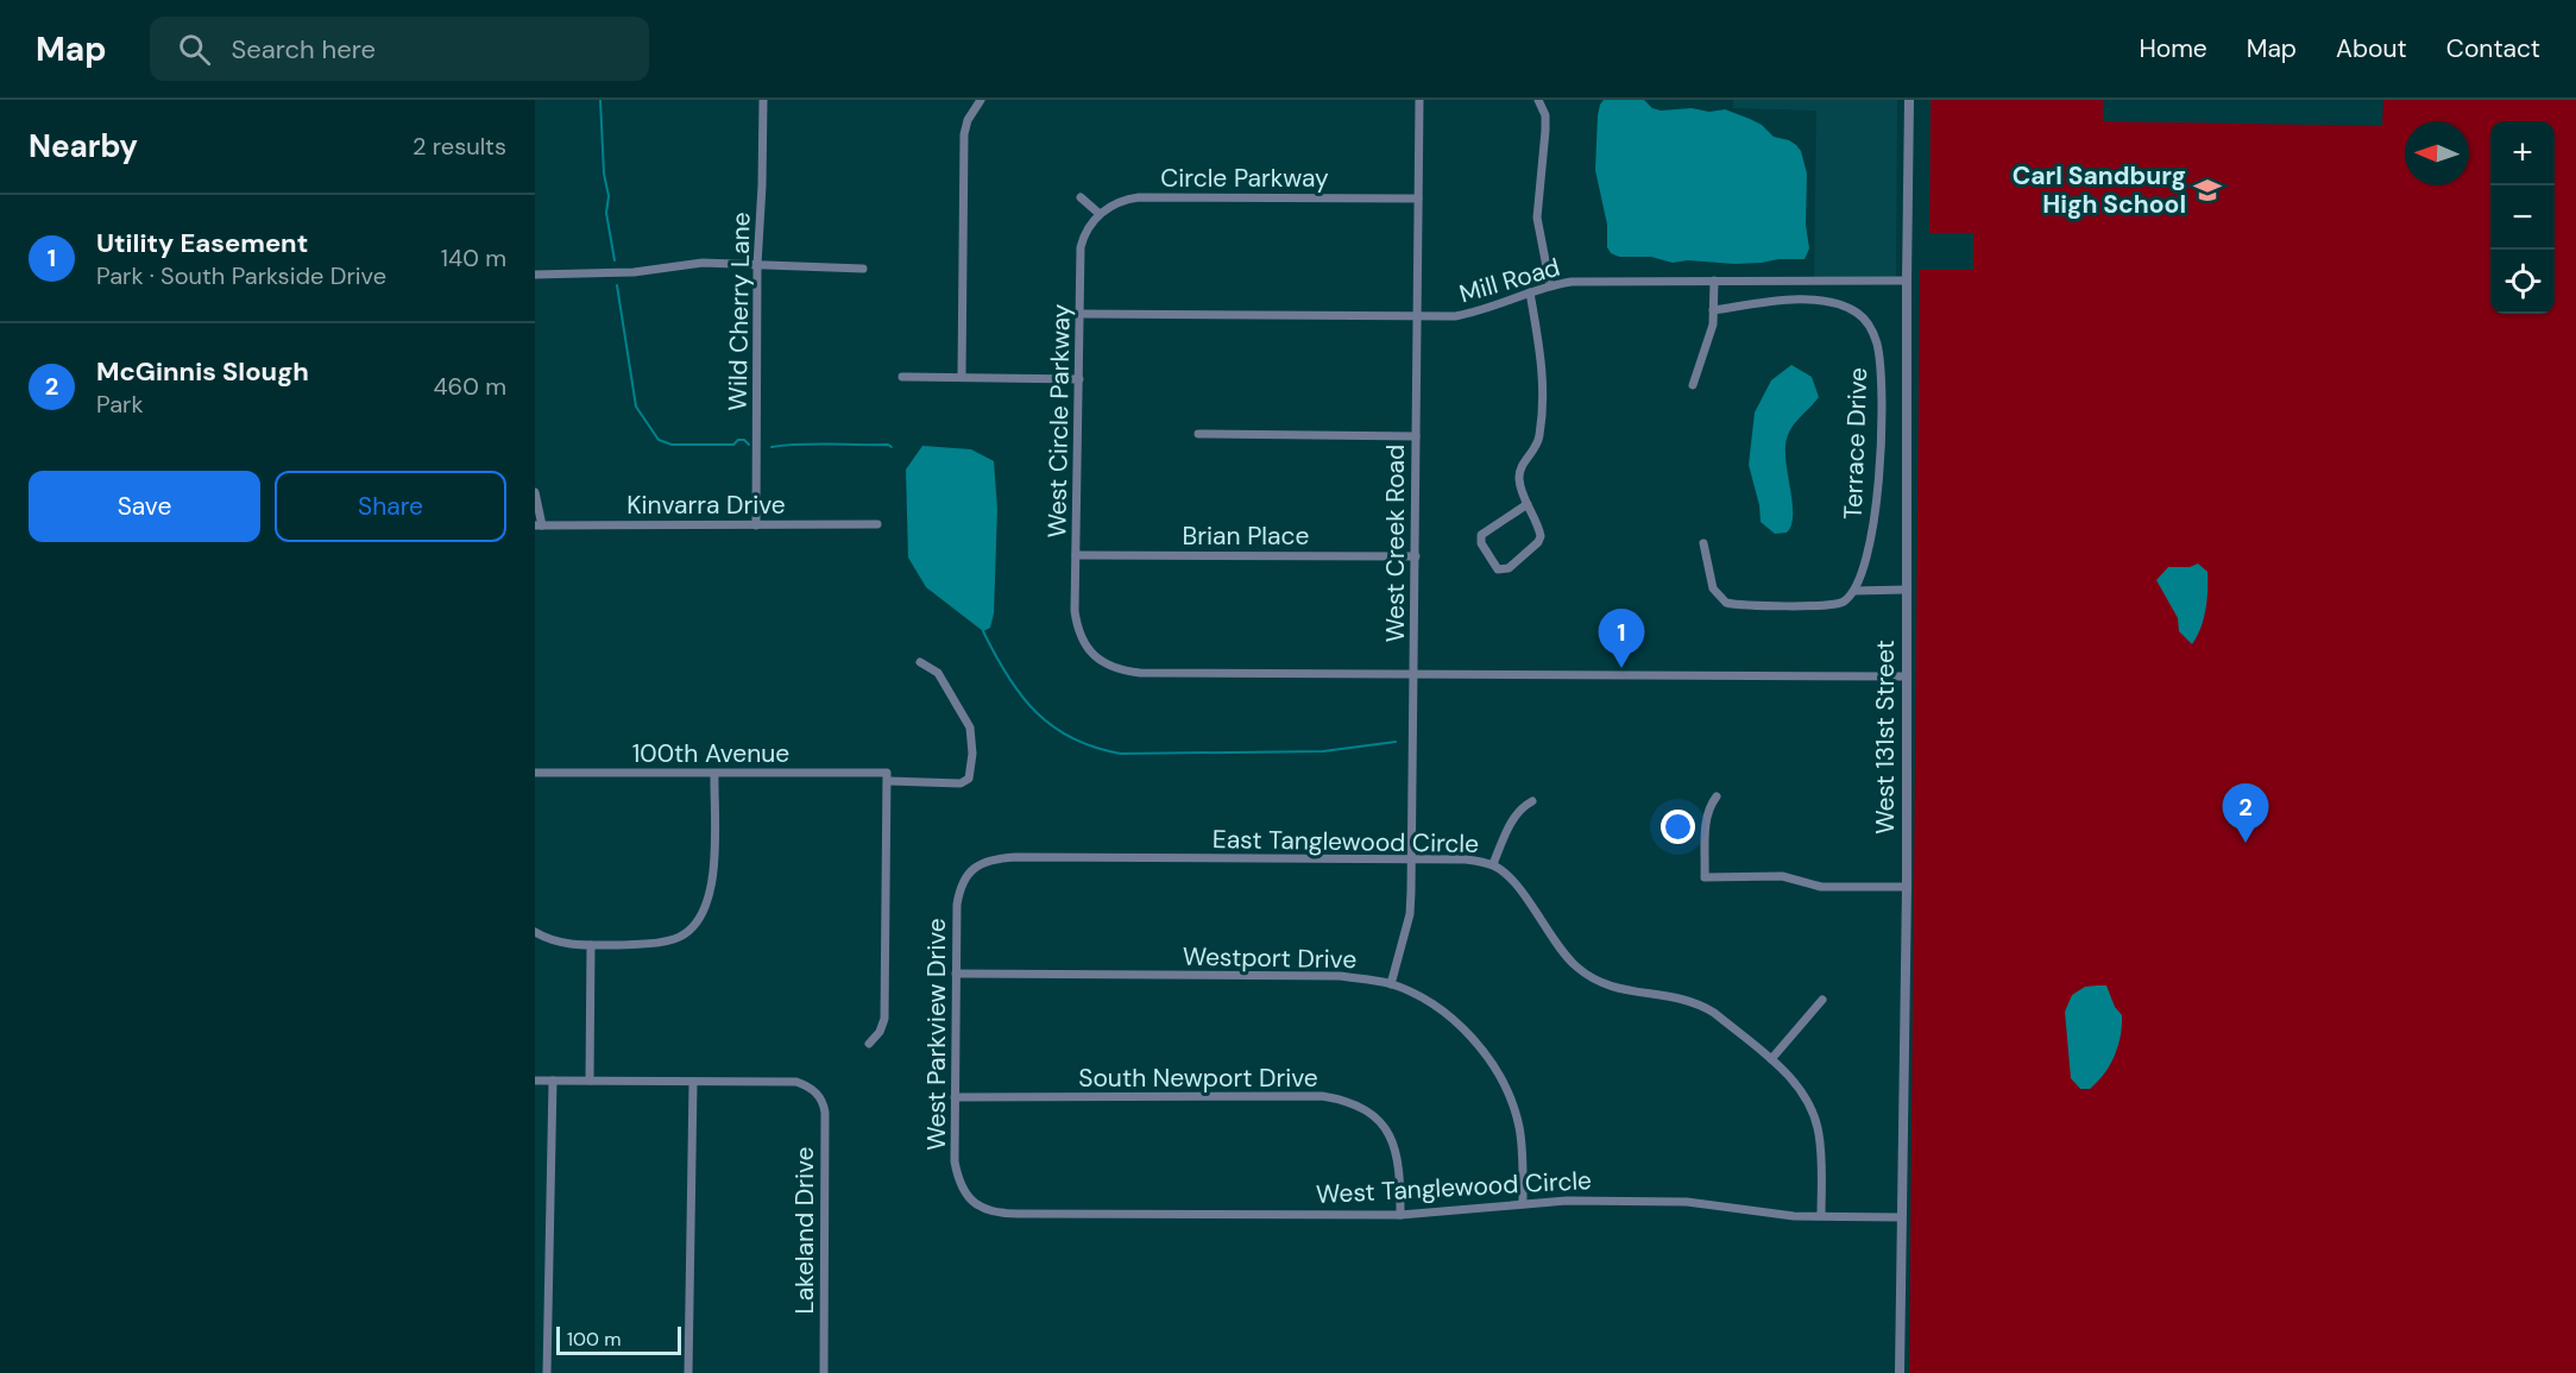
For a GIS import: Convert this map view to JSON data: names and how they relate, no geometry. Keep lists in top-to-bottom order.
{
  "streets": {
    "street": [
      "Circle Parkway",
      "Mill Road",
      "Wild Cherry Lane",
      "West Circle Parkway",
      "Terrace Drive",
      "Kinvarra Drive",
      "Brian Place",
      "West Creek Road",
      "West 131st Street",
      "100th Avenue",
      "East Tanglewood Circle",
      "Westport Drive",
      "West Parkview Drive",
      "South Newport Drive",
      "West Tanglewood Circle",
      "Lakeland Drive"
    ]
  },
  "crossings": [
    ["Circle Parkway", "West Circle Parkway"],
    ["Circle Parkway", "West Creek Road"],
    ["Mill Road", "West Circle Parkway"],
    ["Mill Road", "West Creek Road"],
    ["Mill Road", "West 131st Street"],
    ["Wild Cherry Lane", "Kinvarra Drive"],
    ["West Circle Parkway", "Brian Place"],
    ["West Circle Parkway", "West Creek Road"],
    ["Brian Place", "West Creek Road"],
    ["West Creek Road", "East Tanglewood Circle"],
    ["West Creek Road", "Westport Drive"],
    ["West 131st Street", "West Tanglewood Circle"],
    ["East Tanglewood Circle", "West Parkview Drive"],
    ["East Tanglewood Circle", "West Tanglewood Circle"],
    ["Westport Drive", "West Parkview Drive"],
    ["Westport Drive", "West Tanglewood Circle"],
    ["West Parkview Drive", "South Newport Drive"],
    ["West Parkview Drive", "West Tanglewood Circle"],
    ["South Newport Drive", "West Tanglewood Circle"]
  ],
  "places": {
    "school or university": ["Carl Sandburg High School"]
  },
  "scale_bar": "100 m",
  "north": "left",
  "page": {
    "header": "Map",
    "search": "Search here",
    "nav": [
      "Home",
      "Map",
      "About",
      "Contact"
    ],
    "heading": ["Nearby", "2 results"],
    "map_buttons": ["+", "−"],
    "list": [
      {
        "mark": "1",
        "name": "Utility Easement",
        "note": "Park · South Parkside Drive",
        "value": "140 m"
      },
      {
        "mark": "2",
        "name": "McGinnis Slough",
        "note": "Park",
        "value": "460 m"
      }
    ],
    "buttons": ["Save", "Share"],
    "pins": ["1", "2"],
    "scale": "100 m"
  }
}
